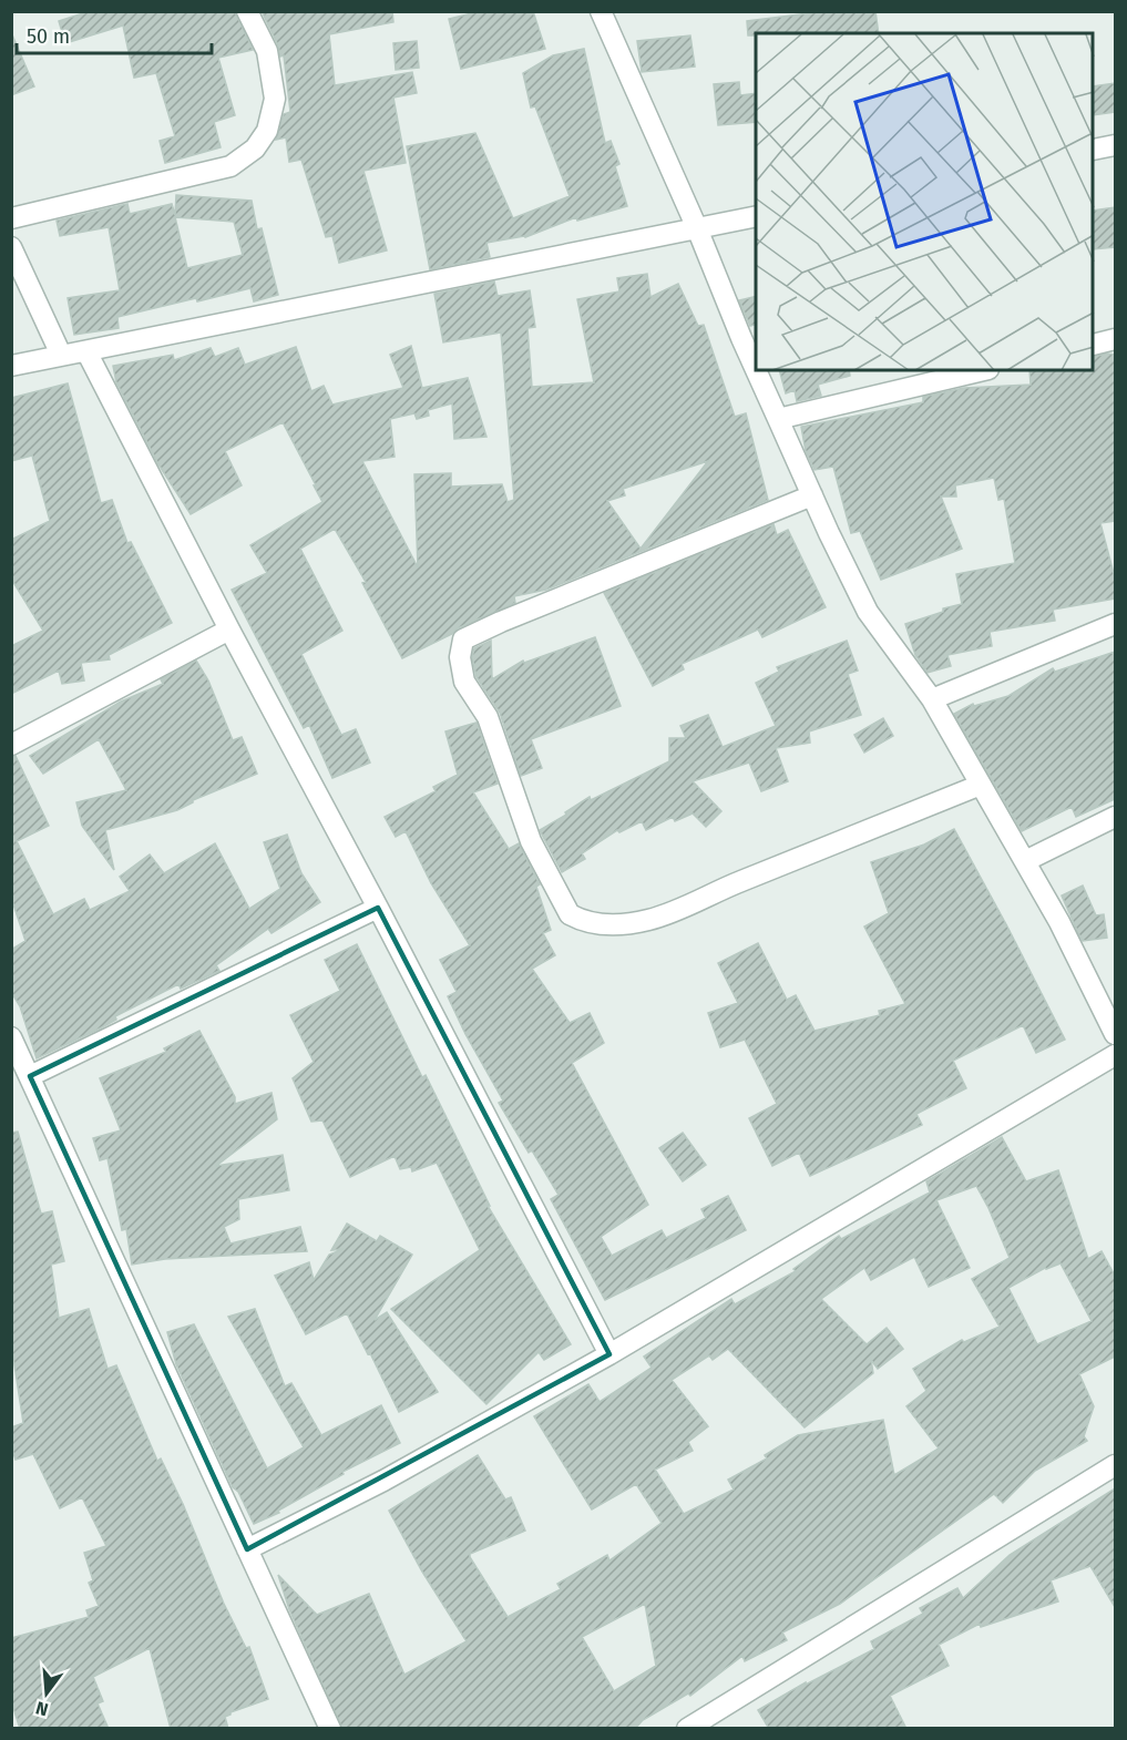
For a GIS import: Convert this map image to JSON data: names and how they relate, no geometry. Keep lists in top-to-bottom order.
{
  "scale_bar": "50 m",
  "north": "bottom"
}
